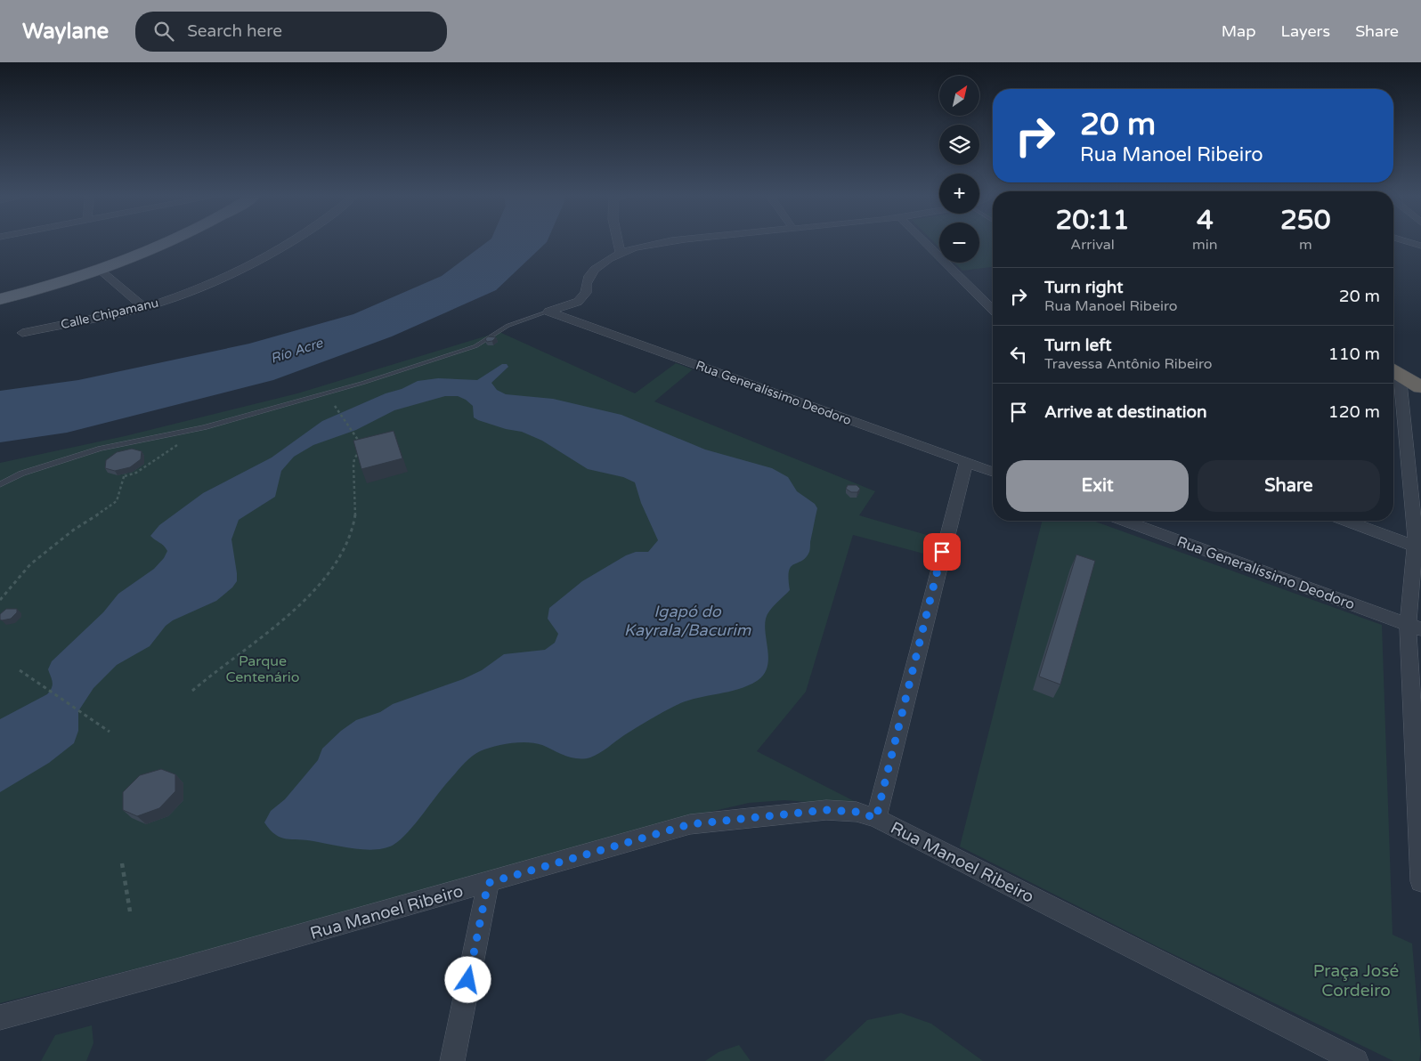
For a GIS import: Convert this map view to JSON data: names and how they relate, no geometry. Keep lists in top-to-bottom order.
{
  "streets": {
    "street": ["Calle Chipamanu", "Rua Generalíssimo Deodoro", "Rua Manoel Ribeiro"]
  },
  "water": ["Río Acre", "Igapó do Kayrala/Bacurim"],
  "parks": ["Parque Centenário", "Praça José Cordeiro"],
  "north": "top right",
  "page": {
    "header": "Waylane",
    "search": "Search here",
    "nav": ["Map", "Layers", "Share"],
    "map_buttons": ["+", "−"],
    "turn": ["20 m", "Rua Manoel Ribeiro"],
    "eta": [
      "20:11",
      "Arrival",
      "4",
      "min",
      "250",
      "m"
    ],
    "list": [
      {
        "name": "Turn right",
        "note": "Rua Manoel Ribeiro",
        "value": "20 m"
      },
      {
        "name": "Turn left",
        "note": "Travessa Antônio Ribeiro",
        "value": "110 m"
      },
      {
        "name": "Arrive at destination",
        "value": "120 m"
      }
    ],
    "buttons": ["Exit", "Share"]
  }
}
